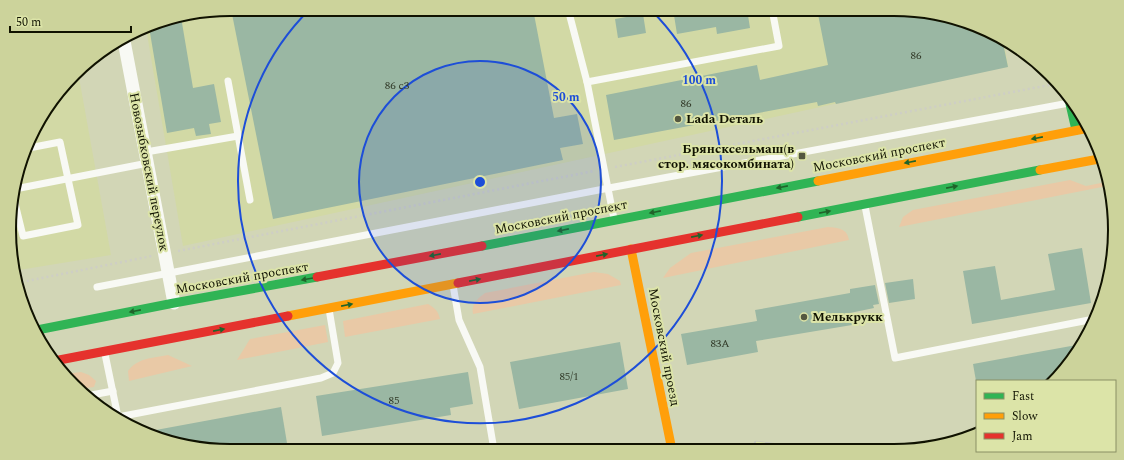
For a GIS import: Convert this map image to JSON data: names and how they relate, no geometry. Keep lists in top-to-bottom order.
{
  "streets": {
    "main road": ["Московский проспект", "Московский проезд"],
    "street": ["Новозыбковский переулок"]
  },
  "crossings": [
    ["Московский проспект", "Новозыбковский переулок"]
  ],
  "places": {
    "other": ["Lada Dеталь", "Мелькрукк"],
    "transit": ["Брянсксельмаш(в стор. мясокомбината)"]
  },
  "house_numbers": [
    "86",
    "86 с3",
    "86",
    "83А",
    "85/1",
    "85"
  ],
  "legend": ["Fast", "Slow", "Jam"],
  "scale_bar": "50 m",
  "rings": ["100 m", "50 m"]
}
